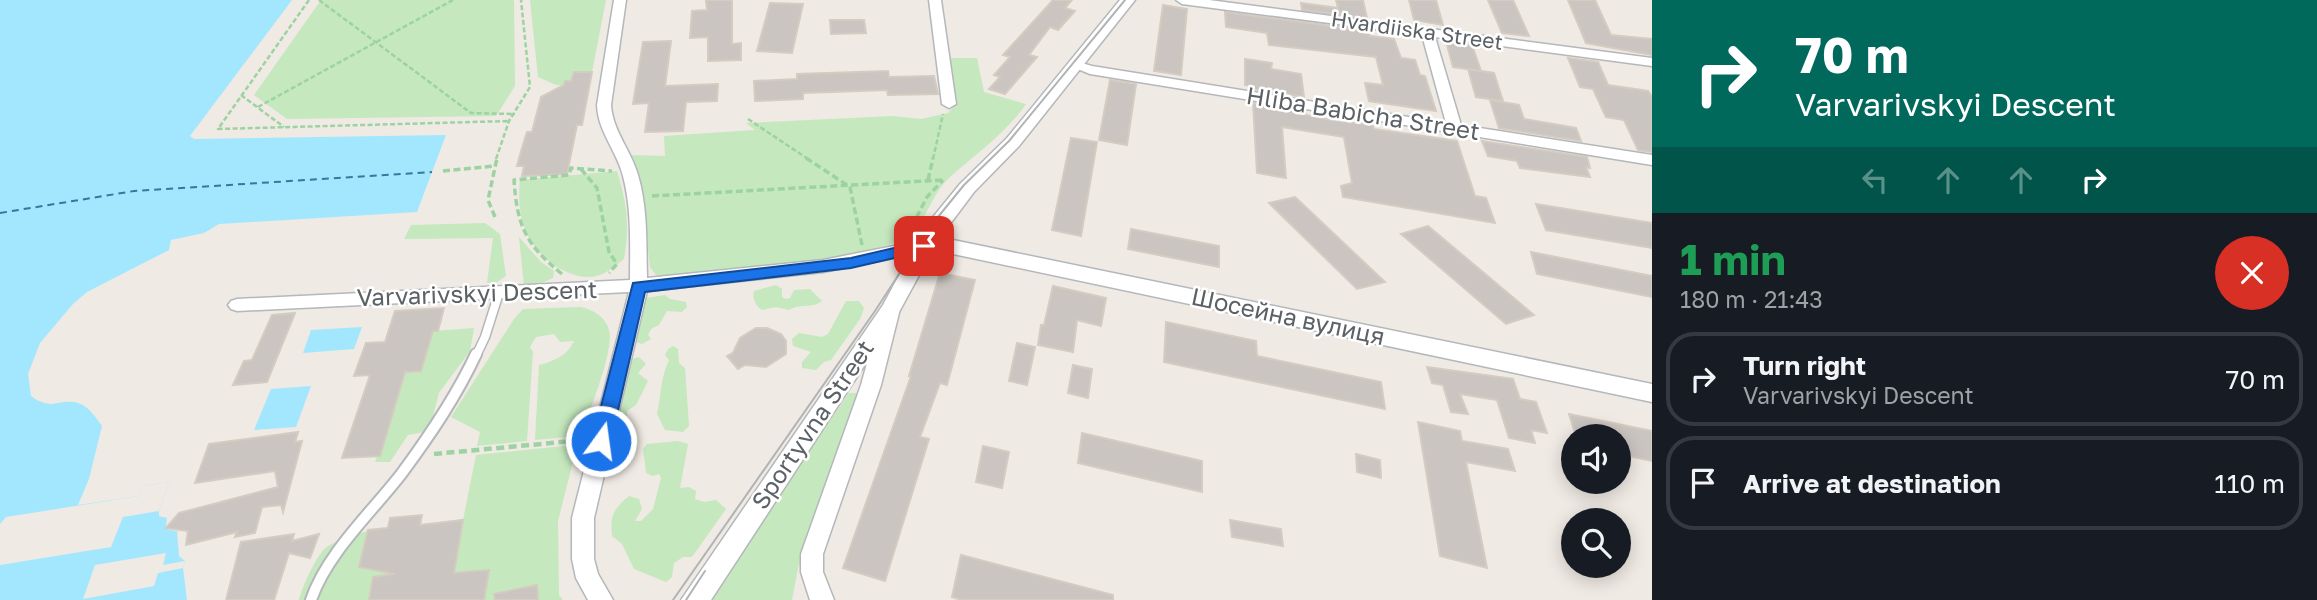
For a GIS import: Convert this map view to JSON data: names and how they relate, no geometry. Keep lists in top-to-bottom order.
{
  "streets": {
    "street": [
      "Hvardiiska Street",
      "Hliba Babicha Street",
      "Varvarivskyi Descent",
      "Шосейна вулиця",
      "Sportyvna Street"
    ]
  },
  "crossings": [
    ["Hliba Babicha Street", "Sportyvna Street"],
    ["Varvarivskyi Descent", "Шосейна вулиця"],
    ["Varvarivskyi Descent", "Sportyvna Street"],
    ["Шосейна вулиця", "Sportyvna Street"]
  ],
  "page": {
    "turn": ["70 m", "Varvarivskyi Descent"],
    "heading": ["1 min", "180 m · 21:43"],
    "list": [
      {
        "name": "Turn right",
        "note": "Varvarivskyi Descent",
        "value": "70 m"
      },
      {
        "name": "Arrive at destination",
        "value": "110 m"
      }
    ]
  }
}
